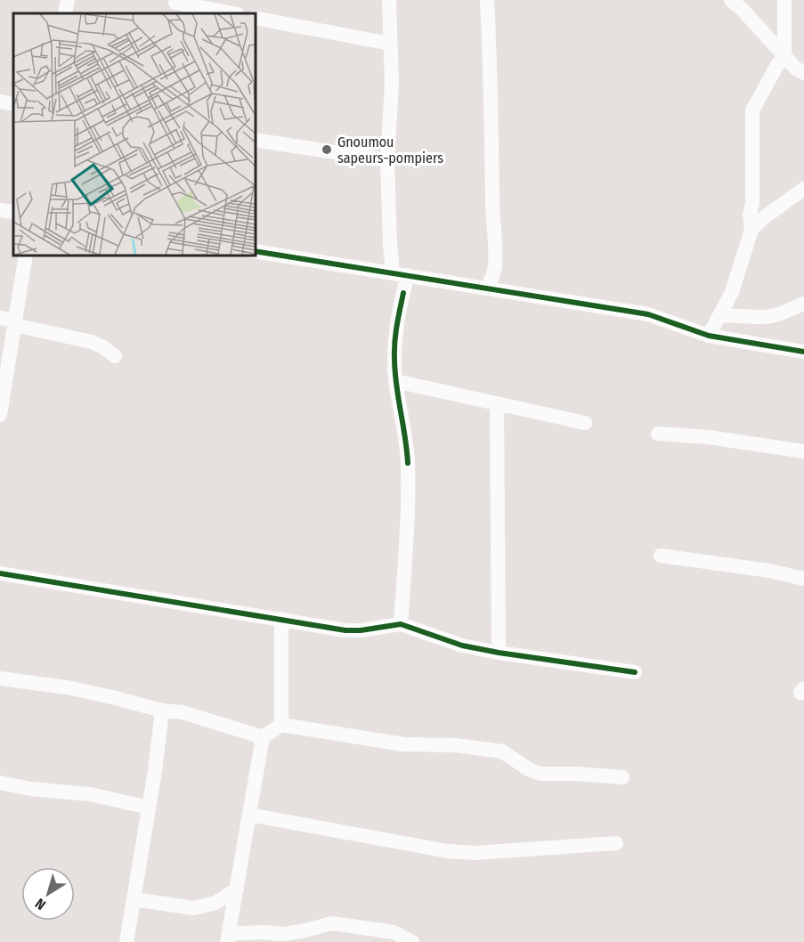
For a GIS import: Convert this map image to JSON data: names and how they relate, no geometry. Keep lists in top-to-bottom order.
{
  "places": ["Gnoumou sapeurs-pompiers"],
  "north": "bottom left"
}
